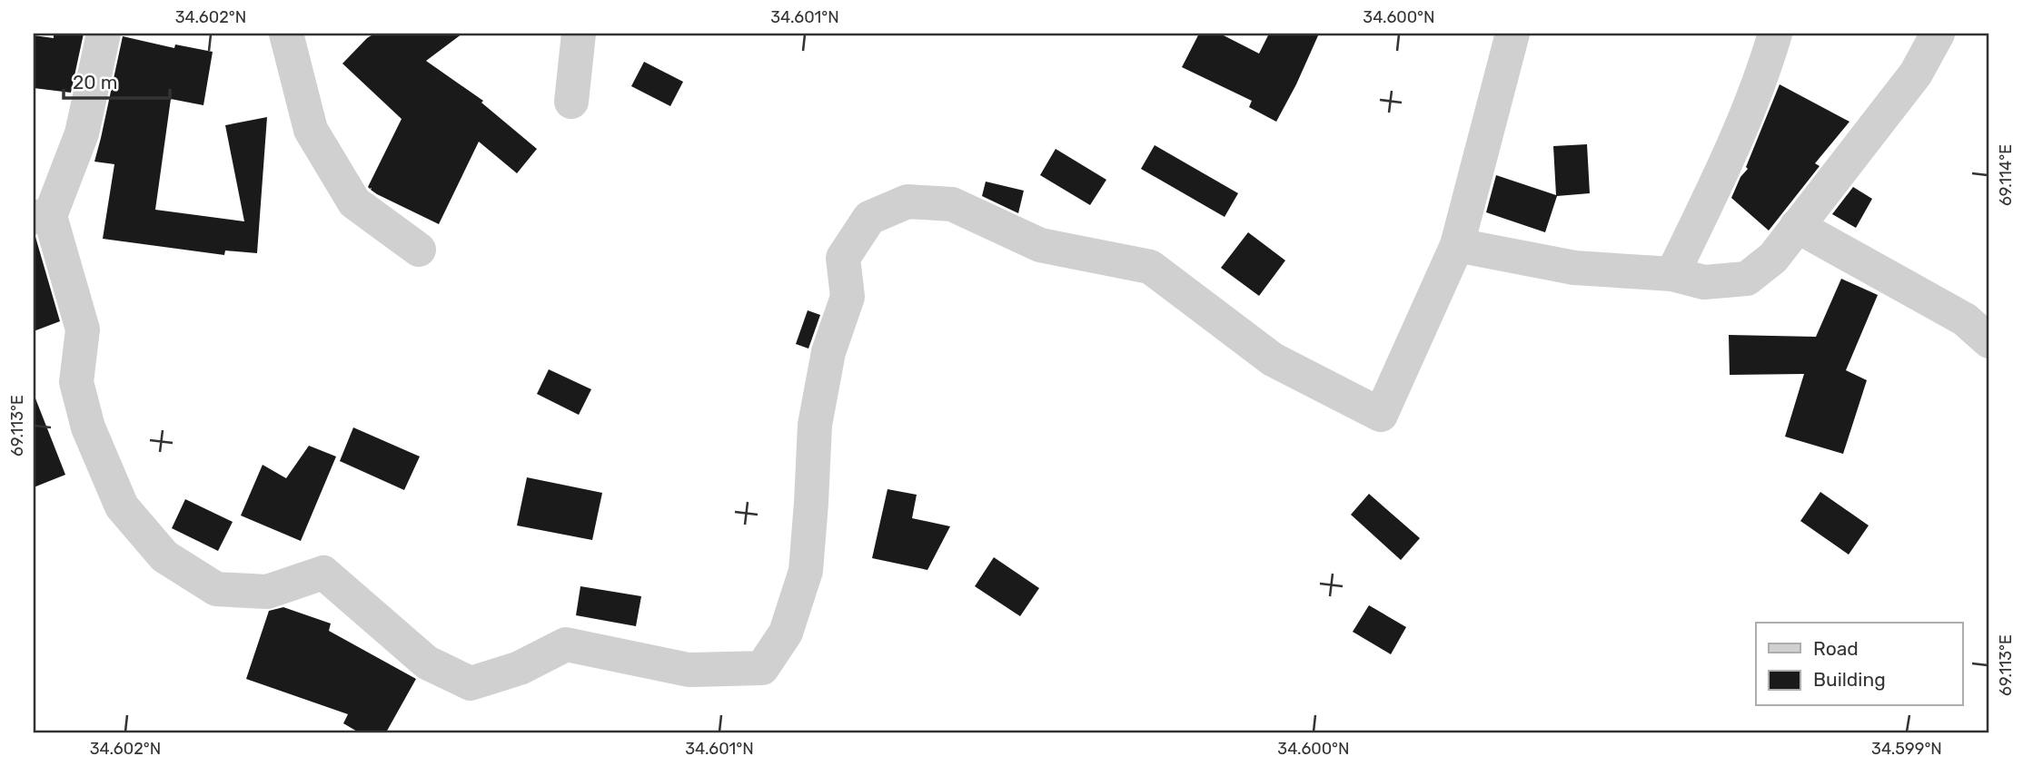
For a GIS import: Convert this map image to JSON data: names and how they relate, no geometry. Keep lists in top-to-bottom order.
{
  "legend": ["Road", "Building"],
  "scale_bar": "20 m",
  "coordinates": [
    "34.602°N",
    "34.601°N",
    "34.600°N",
    "69.114°E",
    "69.113°E",
    "34.599°N"
  ]
}
